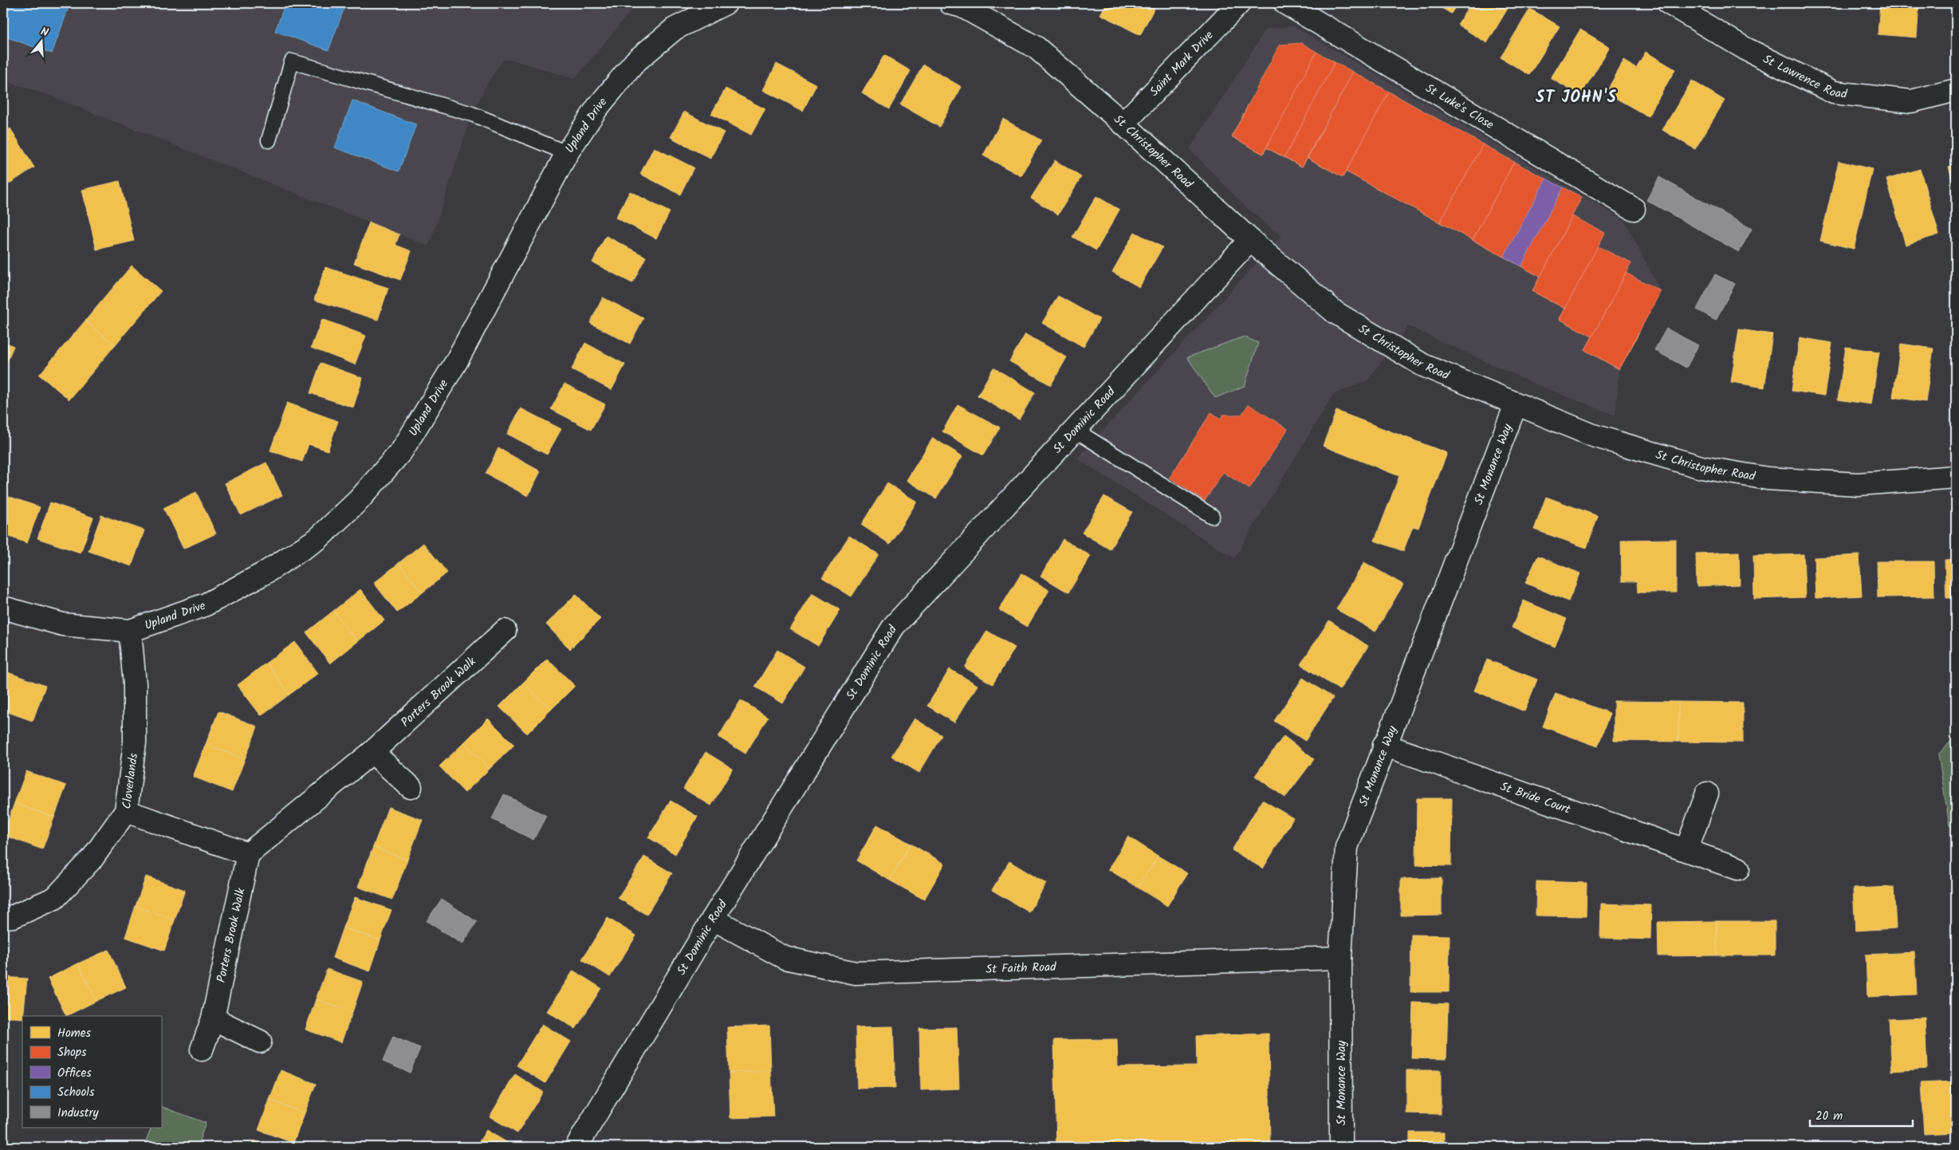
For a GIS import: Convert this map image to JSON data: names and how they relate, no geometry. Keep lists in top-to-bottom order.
{
  "streets": {
    "street": [
      "Saint Mark Drive",
      "St Lawrence Road",
      "St Luke's Close",
      "Upland Drive",
      "St Christopher Road",
      "St Dominic Road",
      "St Monance Way",
      "Porters Brook Walk",
      "Cloverlands",
      "St Bride Court",
      "St Faith Road"
    ]
  },
  "crossings": [
    ["Saint Mark Drive", "St Christopher Road"],
    ["Upland Drive", "Cloverlands"],
    ["St Christopher Road", "St Dominic Road"],
    ["St Christopher Road", "St Monance Way"],
    ["St Dominic Road", "St Faith Road"],
    ["St Monance Way", "St Bride Court"],
    ["St Monance Way", "St Faith Road"]
  ],
  "districts": ["ST JOHN'S"],
  "legend": [
    "Homes",
    "Shops",
    "Offices",
    "Schools",
    "Industry"
  ],
  "scale_bar": "20 m",
  "north": "top"
}
